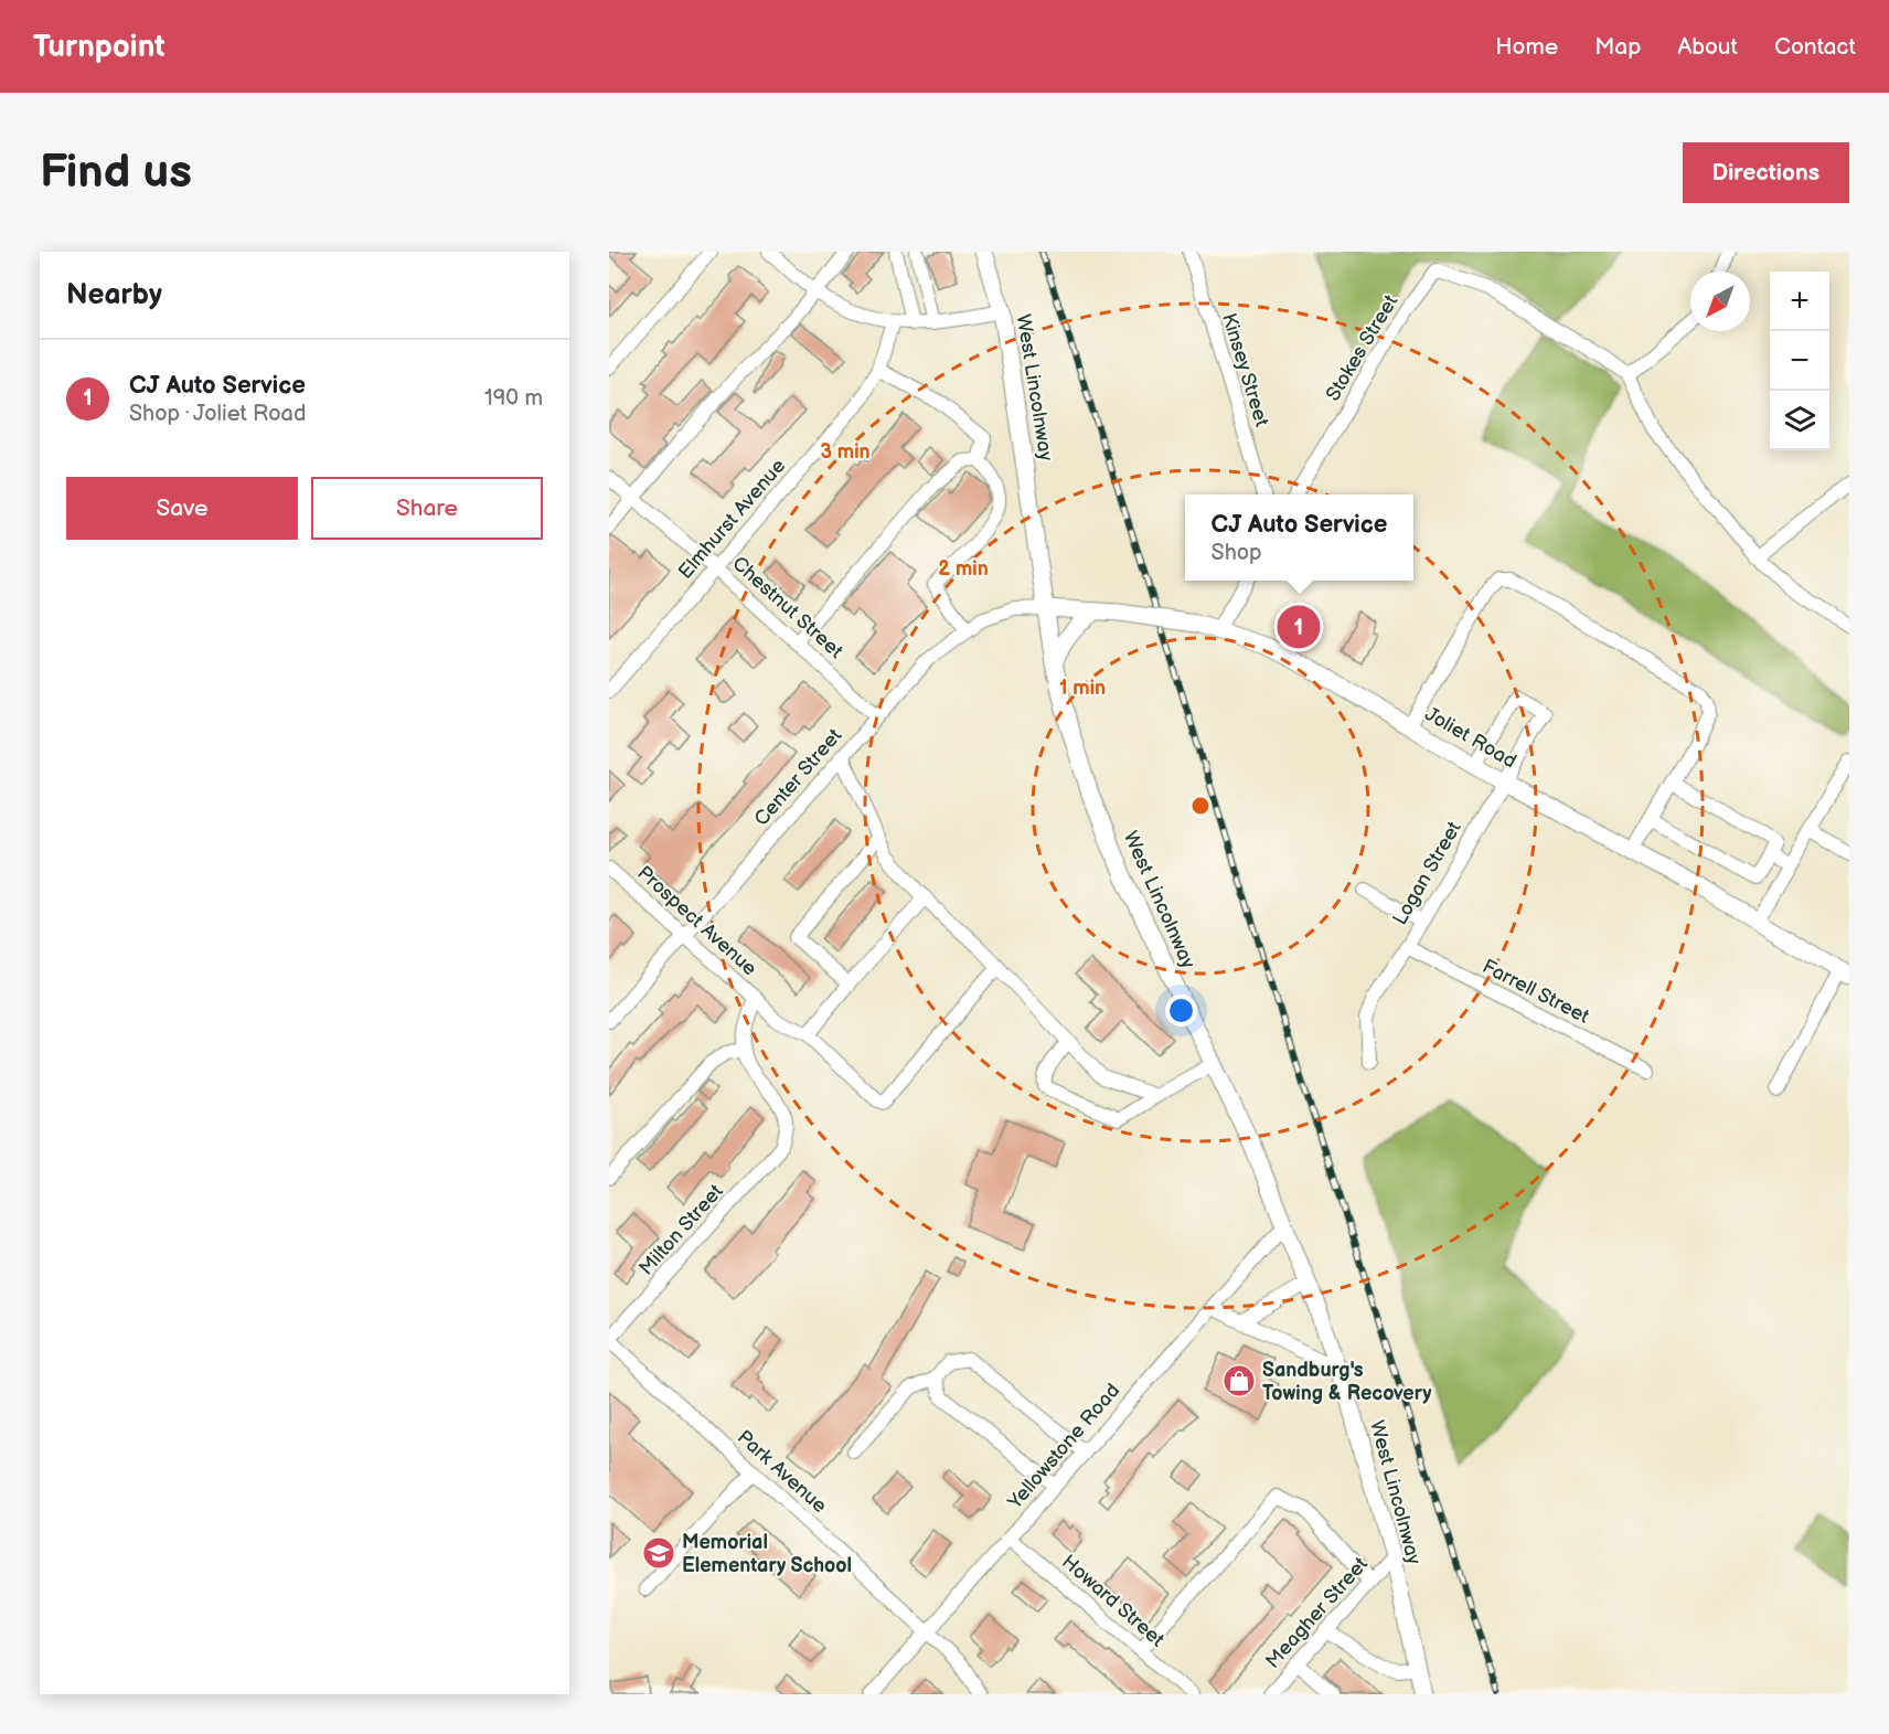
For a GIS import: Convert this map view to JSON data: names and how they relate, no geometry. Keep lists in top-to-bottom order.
{
  "streets": {
    "main road": ["West Lincolnway", "Joliet Road"],
    "street": [
      "Stokes Street",
      "Kinsey Street",
      "Elmhurst Avenue",
      "Chestnut Street",
      "Center Street",
      "Logan Street",
      "Prospect Avenue",
      "Farrell Street",
      "Milton Street",
      "Yellowstone Road",
      "Park Avenue",
      "Howard Street",
      "Meagher Street"
    ]
  },
  "crossings": [
    ["West Lincolnway", "Joliet Road"],
    ["West Lincolnway", "Center Street"],
    ["West Lincolnway", "Yellowstone Road"],
    ["West Lincolnway", "Meagher Street"],
    ["Elmhurst Avenue", "Chestnut Street"],
    ["Chestnut Street", "Center Street"],
    ["Joliet Road", "Center Street"],
    ["Joliet Road", "Logan Street"],
    ["Center Street", "Prospect Avenue"],
    ["Logan Street", "Farrell Street"],
    ["Prospect Avenue", "Milton Street"],
    ["Milton Street", "Park Avenue"],
    ["Yellowstone Road", "Park Avenue"],
    ["Yellowstone Road", "Howard Street"]
  ],
  "places": {
    "shop": ["Sandburg's Towing & Recovery"],
    "school or university": ["Memorial Elementary School"]
  },
  "north": "bottom left",
  "page": {
    "header": "Turnpoint",
    "nav": [
      "Home",
      "Map",
      "About",
      "Contact"
    ],
    "buttons": [
      "Directions",
      ["Save", "Share"]
    ],
    "title": "Find us",
    "heading": "Nearby",
    "map_buttons": ["+", "−"],
    "list": [
      {
        "mark": "1",
        "name": "CJ Auto Service",
        "note": "Shop · Joliet Road",
        "value": "190 m"
      }
    ],
    "popup": ["CJ Auto Service", "Shop"],
    "pins": "1"
  },
  "rings": ["3 min", "2 min", "1 min"]
}
